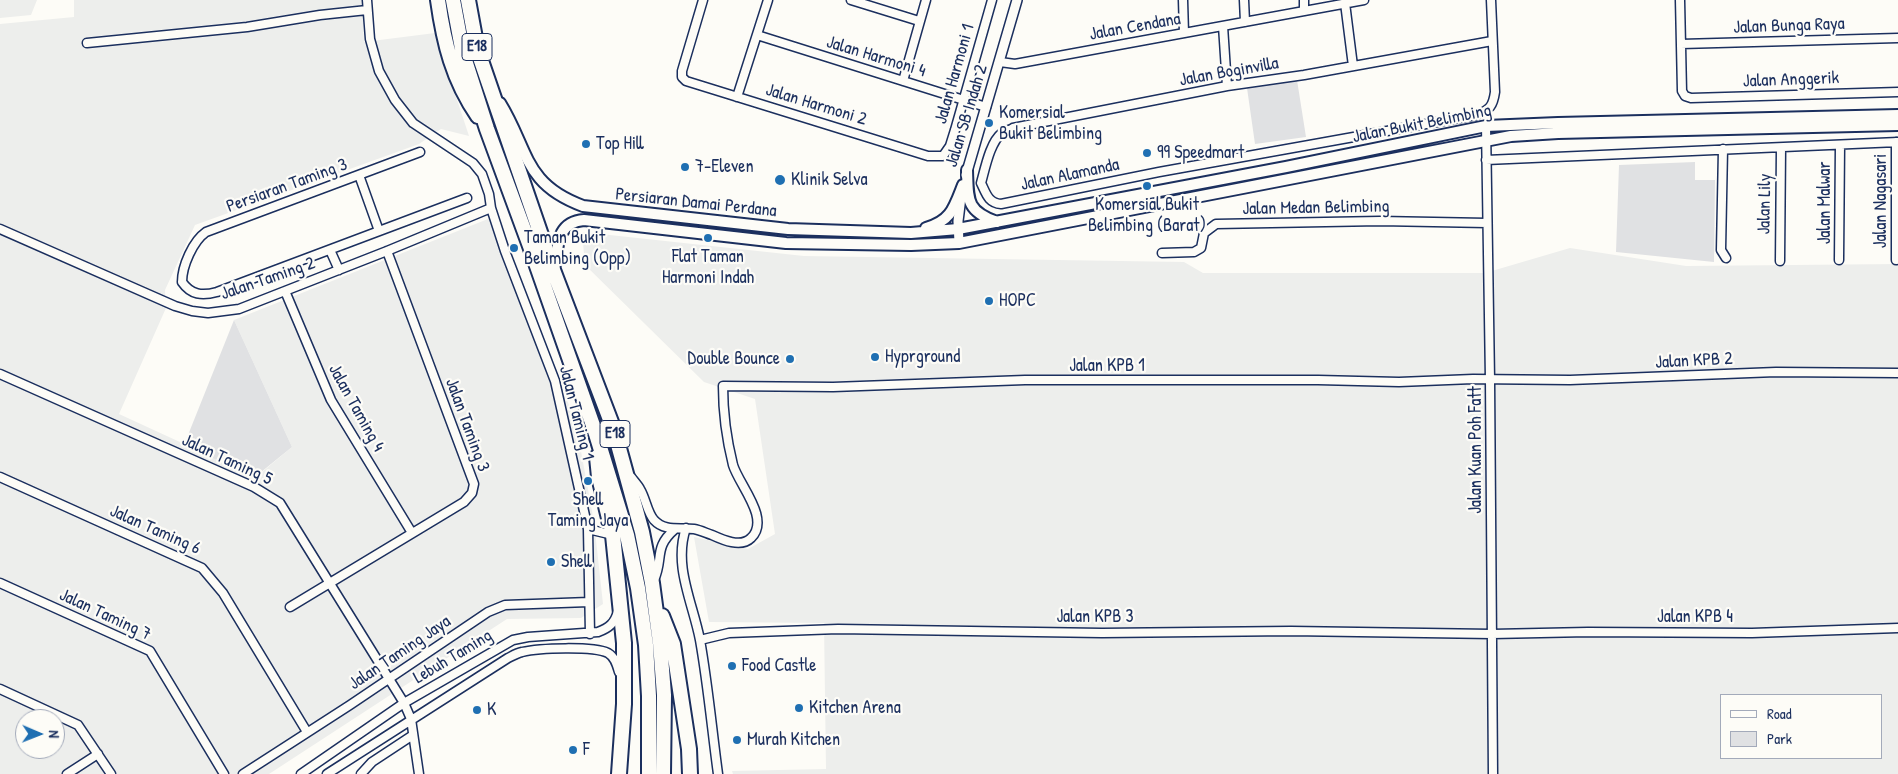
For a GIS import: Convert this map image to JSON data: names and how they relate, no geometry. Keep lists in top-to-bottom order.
{
  "streets": {
    "highway": ["E18"],
    "main road": ["Jalan Bukit Belimbing", "Persiaran Damai Perdana"],
    "street": [
      "Jalan Bunga Raya",
      "Jalan Cendana",
      "Jalan Harmoni 4",
      "Jalan Boginvilla",
      "Jalan Harmoni 1",
      "Jalan Anggerik",
      "Jalan Harmoni 2",
      "Jalan SB Indah 2",
      "Jalan Alamanda",
      "Persiaran Taming 3",
      "Jalan Nagasari",
      "Jalan Malwar",
      "Jalan Lily",
      "Jalan Medan Belimbing",
      "Jalan Taming 2",
      "Jalan KPB 2",
      "Jalan KPB 1",
      "Jalan Taming 4",
      "Jalan Taming 1",
      "Jalan Taming 3",
      "Jalan Kuan Poh Fatt",
      "Jalan Taming 5",
      "Jalan Taming 6",
      "Jalan Taming 7",
      "Jalan KPB 3",
      "Jalan KPB 4",
      "Jalan Taming Jaya",
      "Lebuh Taming"
    ]
  },
  "crossings": [
    ["Jalan Bunga Raya", "Jalan Anggerik"],
    ["Jalan Cendana", "Jalan SB Indah 2"],
    ["E18", "Persiaran Damai Perdana"],
    ["Jalan Harmoni 4", "Jalan Harmoni 1"],
    ["Jalan Harmoni 4", "Jalan SB Indah 2"],
    ["Jalan Boginvilla", "Jalan Alamanda"],
    ["Jalan Harmoni 1", "Jalan Harmoni 2"],
    ["Jalan SB Indah 2", "Jalan Bukit Belimbing"],
    ["Jalan SB Indah 2", "Persiaran Damai Perdana"],
    ["Jalan Bukit Belimbing", "Persiaran Damai Perdana"],
    ["Jalan Bukit Belimbing", "Jalan Kuan Poh Fatt"],
    ["Jalan Medan Belimbing", "Jalan Kuan Poh Fatt"],
    ["Jalan Taming 2", "Jalan Taming 4"],
    ["Jalan Taming 2", "Jalan Taming 1"],
    ["Jalan Taming 2", "Jalan Taming 3"],
    ["Jalan KPB 2", "Jalan KPB 1"],
    ["Jalan KPB 2", "Jalan Kuan Poh Fatt"],
    ["Jalan KPB 1", "Jalan Kuan Poh Fatt"],
    ["Jalan Taming 4", "Jalan Taming 3"],
    ["Jalan Taming 1", "Jalan Taming Jaya"],
    ["Jalan Taming 1", "Lebuh Taming"],
    ["Jalan Taming 3", "Jalan Taming 5"],
    ["Jalan Kuan Poh Fatt", "Jalan KPB 3"],
    ["Jalan Kuan Poh Fatt", "Jalan KPB 4"],
    ["Jalan Taming 5", "Jalan Taming Jaya"],
    ["Jalan Taming 5", "Lebuh Taming"],
    ["Jalan Taming 6", "Jalan Taming Jaya"],
    ["Jalan KPB 3", "Jalan KPB 4"]
  ],
  "places": [
    "Komersial Bukit Belimbing",
    "Top Hill",
    "99 Speedmart",
    "7-Eleven",
    "Klinik Selva",
    "Komersial Bukit Belimbing (Barat)",
    "Flat Taman Harmoni Indah",
    "Taman Bukit Belimbing (Opp)",
    "HOPC",
    "Hyprground",
    "Double Bounce",
    "Shell Taming Jaya",
    "Shell",
    "Food Castle",
    "Kitchen Arena",
    "K",
    "Murah Kitchen",
    "F"
  ],
  "legend": ["Road", "Park"],
  "north": "right"
}
